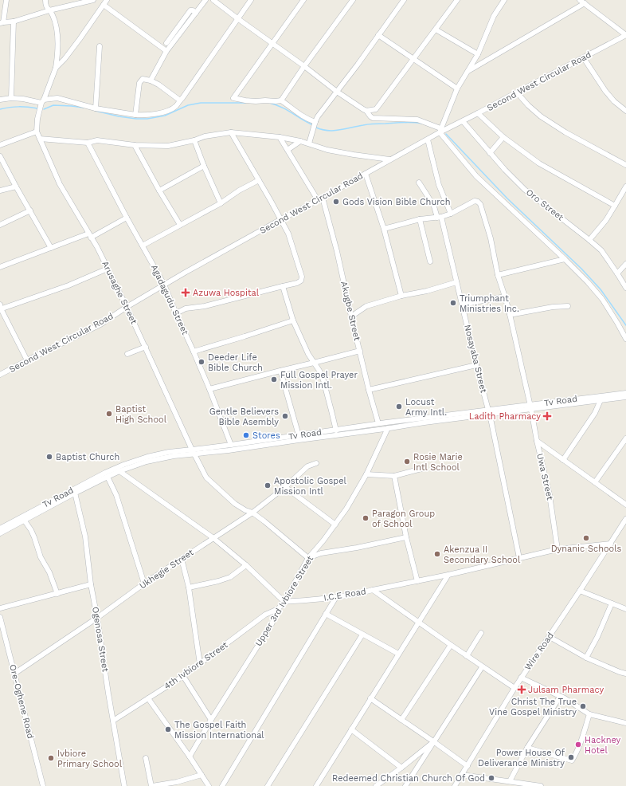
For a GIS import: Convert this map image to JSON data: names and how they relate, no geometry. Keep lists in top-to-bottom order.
{
  "streets": {
    "street": [
      "Second West Circular Road",
      "Oro Street",
      "Arusaghe Street",
      "Agadagudu Street",
      "Akugbe Street",
      "Nosayaba Street",
      "Tv Road",
      "Uwa Street",
      "Ukhegie Street",
      "I.C.E Road",
      "Upper 3rd Ivbiore Street",
      "Ogenosa Street",
      "Wire Road",
      "4th Ivbiore Street",
      "Ore-Oghene Road"
    ]
  },
  "crossings": [
    ["Second West Circular Road", "Oro Street"],
    ["Second West Circular Road", "Arusaghe Street"],
    ["Second West Circular Road", "Agadagudu Street"],
    ["Second West Circular Road", "Akugbe Street"],
    ["Arusaghe Street", "Tv Road"],
    ["Arusaghe Street", "Ukhegie Street"],
    ["Arusaghe Street", "Upper 3rd Ivbiore Street"],
    ["Agadagudu Street", "Tv Road"],
    ["Akugbe Street", "Tv Road"],
    ["Nosayaba Street", "Tv Road"],
    ["Nosayaba Street", "I.C.E Road"],
    ["Tv Road", "Uwa Street"],
    ["Tv Road", "Upper 3rd Ivbiore Street"],
    ["Tv Road", "Ogenosa Street"],
    ["Uwa Street", "I.C.E Road"],
    ["Ukhegie Street", "Ogenosa Street"],
    ["Ukhegie Street", "Ore-Oghene Road"],
    ["I.C.E Road", "Upper 3rd Ivbiore Street"],
    ["I.C.E Road", "Wire Road"],
    ["Upper 3rd Ivbiore Street", "4th Ivbiore Street"],
    ["Ogenosa Street", "4th Ivbiore Street"]
  ],
  "places": {
    "other": [
      "Gods Vision Bible Church",
      "Triumphant Ministries Inc.",
      "Deeder Life Bible Church",
      "Full Gospel Prayer Mission Intl.",
      "Locust Army Intl.",
      "Baptist High School",
      "Gentle Believers Bible Asembly",
      "Stores",
      "Baptist Church",
      "Rosie Marie Intl School",
      "Apostolic Gospel Mission Intl",
      "Paragon Group of School",
      "Dynanic Schools",
      "Akenzua II Secondary School",
      "Christ The True Vine Gospel Ministry",
      "The Gospel Faith Mission International",
      "Hackney Hotel",
      "Power House Of Deliverance Ministry",
      "Ivbiore Primary School",
      "Redeemed Christian Church Of God"
    ],
    "health": ["Azuwa Hospital", "Ladith Pharmacy", "Julsam Pharmacy"]
  }
}
